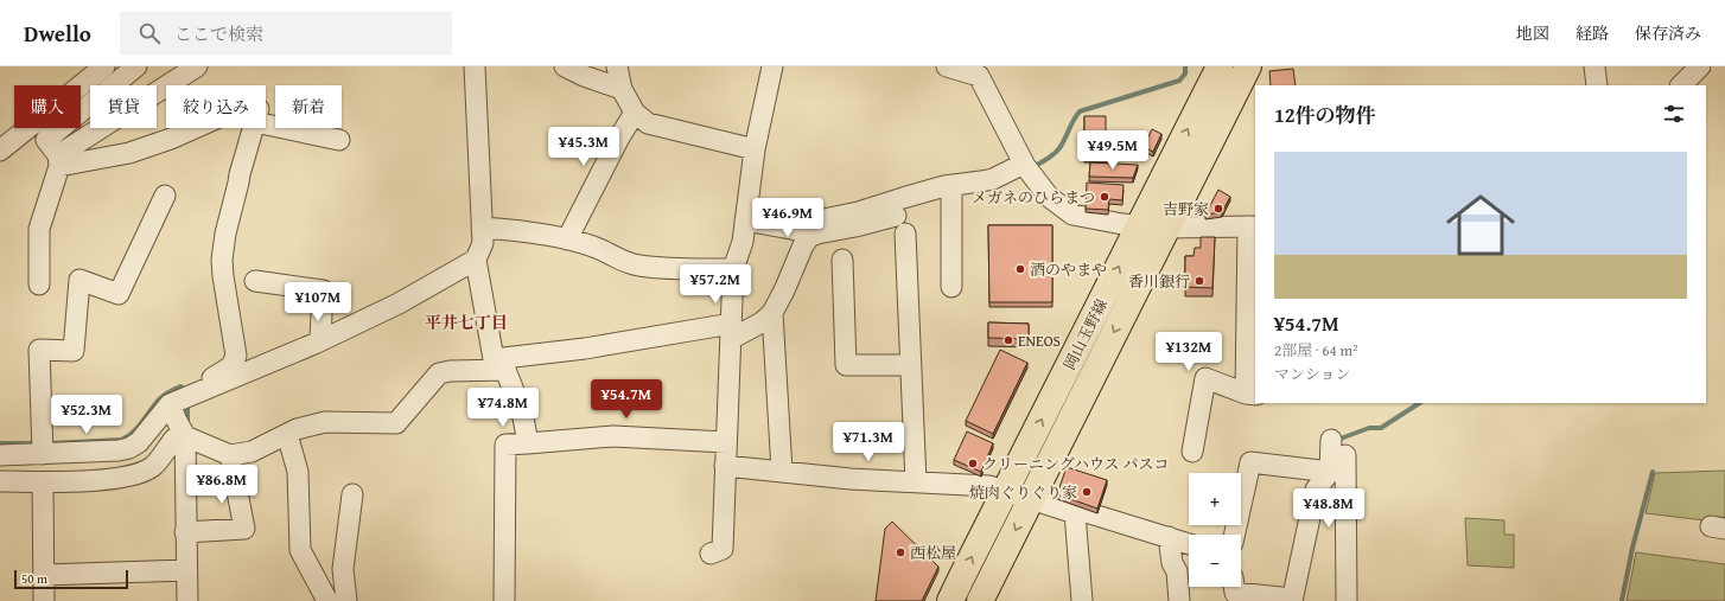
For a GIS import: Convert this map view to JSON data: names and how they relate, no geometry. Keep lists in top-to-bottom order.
{
  "streets": {
    "main road": ["岡山玉野線"]
  },
  "districts": ["平井七丁目"],
  "places": [
    "メガネのひらまつ",
    "吉野家",
    "酒のやまや",
    "香川銀行",
    "ENEOS",
    "クリーニングハウス パスコ",
    "焼肉ぐりぐり家",
    "西松屋"
  ],
  "scale_bar": "50 m",
  "page": {
    "header": "Dwello",
    "search": "ここで検索",
    "nav": ["地図", "経路", "保存済み"],
    "chip": [
      "購入",
      "賃貸",
      "絞り込み",
      "新着"
    ],
    "heading": "12件の物件",
    "price": [
      "¥45.3M",
      "¥49.5M",
      "¥46.9M",
      "¥57.2M",
      "¥107M",
      "¥132M",
      "¥54.7M",
      "¥74.8M",
      "¥52.3M",
      "¥71.3M",
      "¥86.8M",
      "¥48.8M"
    ],
    "list": [
      {
        "name": "¥54.7M",
        "note": "2部屋 · 64 m² · マンション"
      }
    ],
    "map_buttons": ["+", "−"],
    "scale": "50 m"
  }
}
